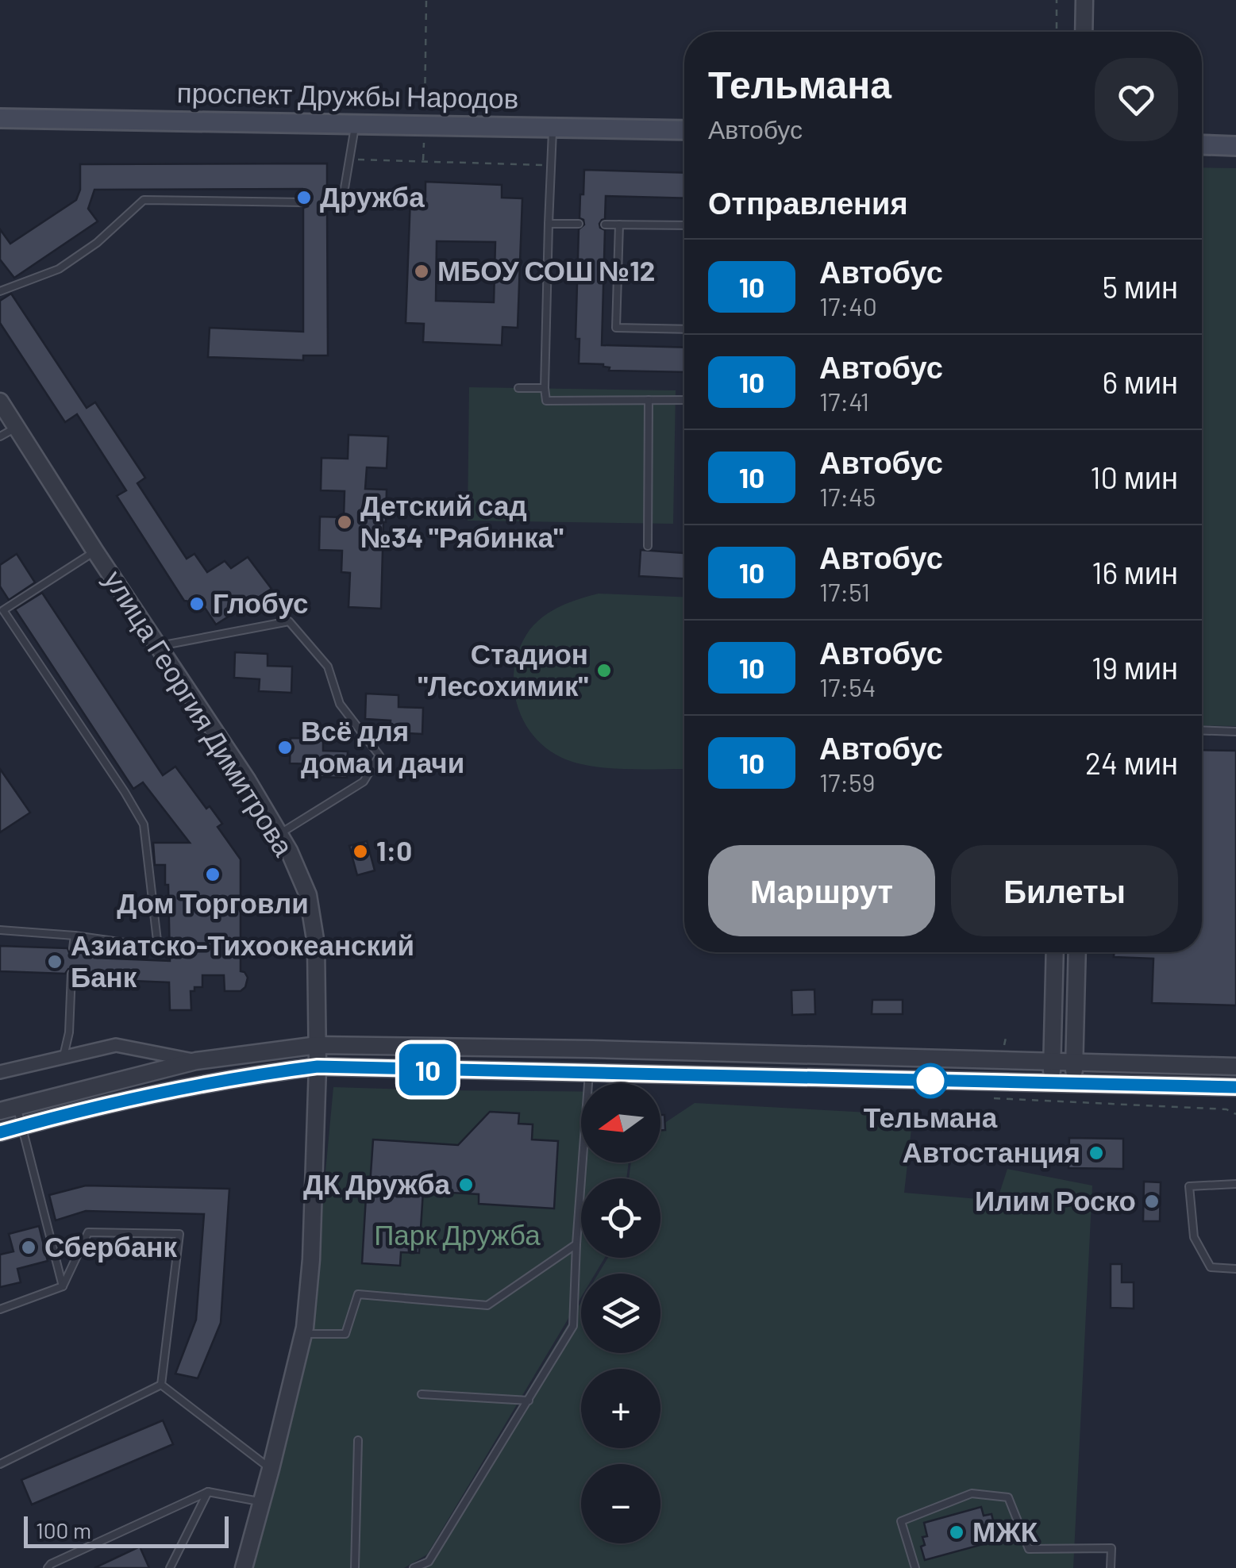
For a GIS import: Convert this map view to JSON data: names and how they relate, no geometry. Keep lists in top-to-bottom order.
{
  "streets": {
    "main road": ["проспект Дружбы Народов"],
    "street": ["улица Георгия Димитрова"]
  },
  "parks": ["Парк Дружба"],
  "places": [
    "Дружба",
    "МБОУ СОШ №12",
    "Детский сад №34 \"Рябинка\"",
    "Глобус",
    "Стадион \"Лесохимик\"",
    "Всё для дома и дачи",
    "1:0",
    "Дом Торговли",
    "Азиатско-Тихоокеанский Банк",
    "Тельмана",
    "Автостанция",
    "ДК Дружба",
    "Илим Роско",
    "Сбербанк",
    "МЖК"
  ],
  "lines": ["bus line 10"],
  "scale_bar": "100 m",
  "north": "left",
  "page": {
    "on_map": "10",
    "heading": [
      ["Тельмана", "Автобус"],
      "Отправления"
    ],
    "list": [
      {
        "mark": "10",
        "name": "Автобус",
        "note": "17:40",
        "value": "5 мин"
      },
      {
        "mark": "10",
        "name": "Автобус",
        "note": "17:41",
        "value": "6 мин"
      },
      {
        "mark": "10",
        "name": "Автобус",
        "note": "17:45",
        "value": "10 мин"
      },
      {
        "mark": "10",
        "name": "Автобус",
        "note": "17:51",
        "value": "16 мин"
      },
      {
        "mark": "10",
        "name": "Автобус",
        "note": "17:54",
        "value": "19 мин"
      },
      {
        "mark": "10",
        "name": "Автобус",
        "note": "17:59",
        "value": "24 мин"
      }
    ],
    "buttons": ["Маршрут", "Билеты"],
    "map_buttons": ["+", "−"],
    "scale": "100 m"
  }
}
